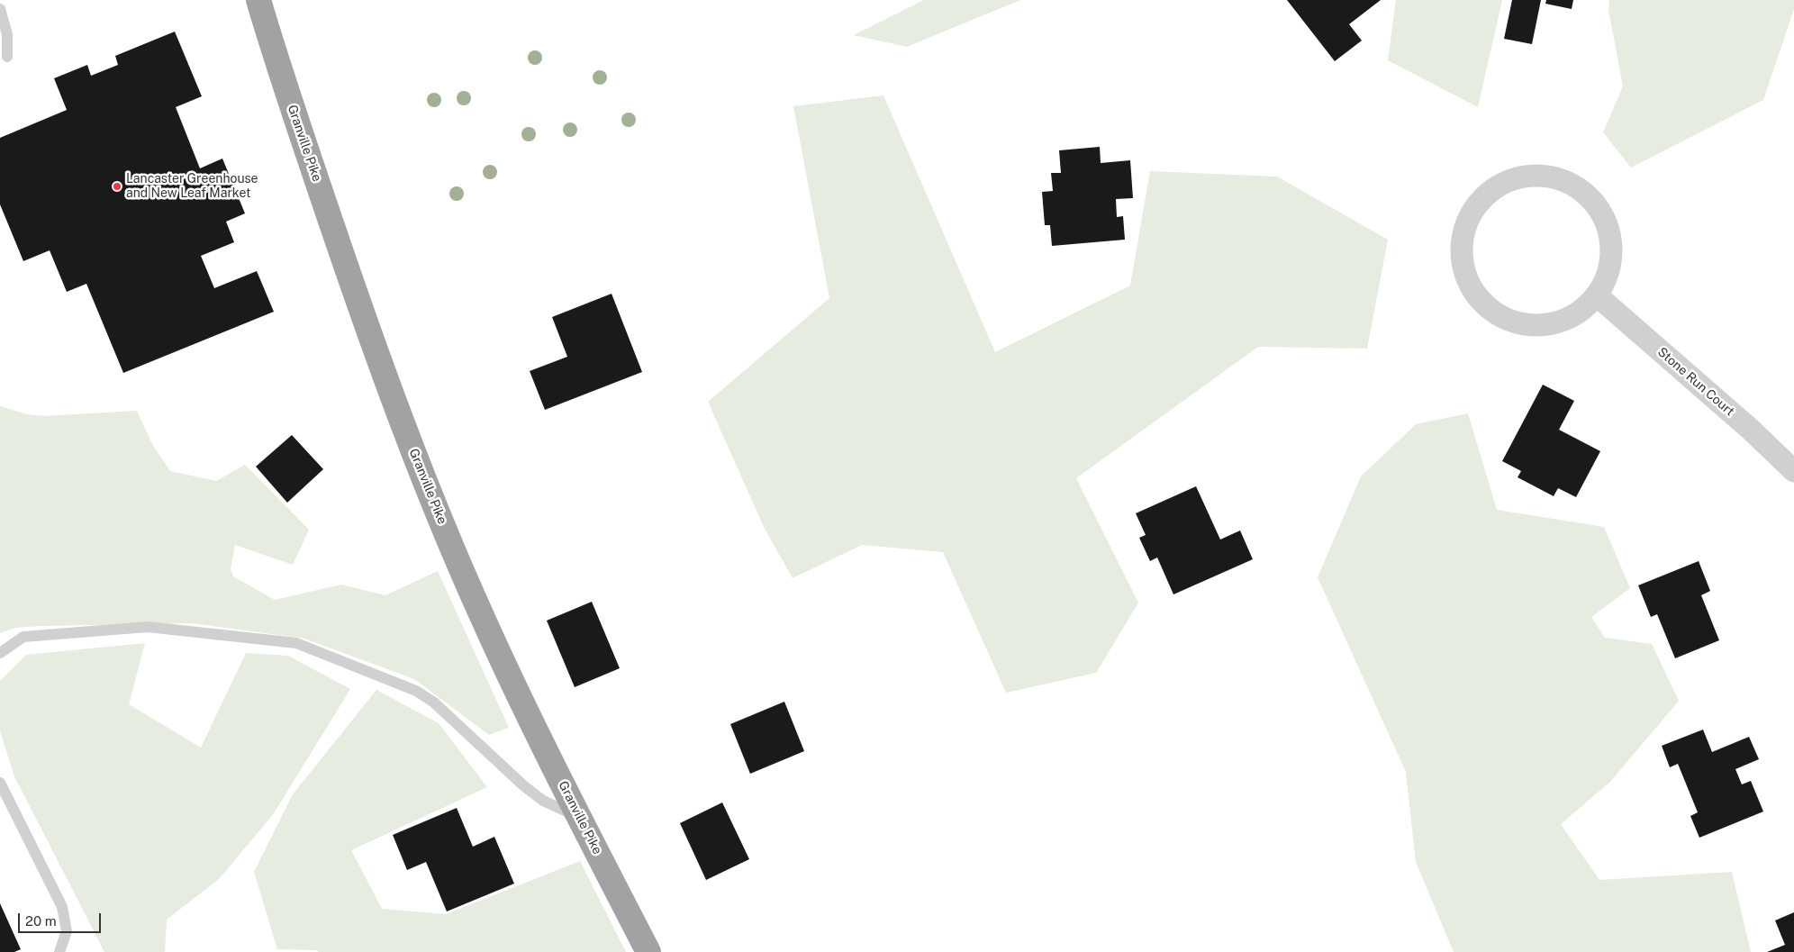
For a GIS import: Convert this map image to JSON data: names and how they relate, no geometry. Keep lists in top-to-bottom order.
{
  "streets": {
    "highway": ["Granville Pike"],
    "street": ["Stone Run Court"]
  },
  "places": ["Lancaster Greenhouse and New Leaf Market"],
  "scale_bar": "20 m"
}
